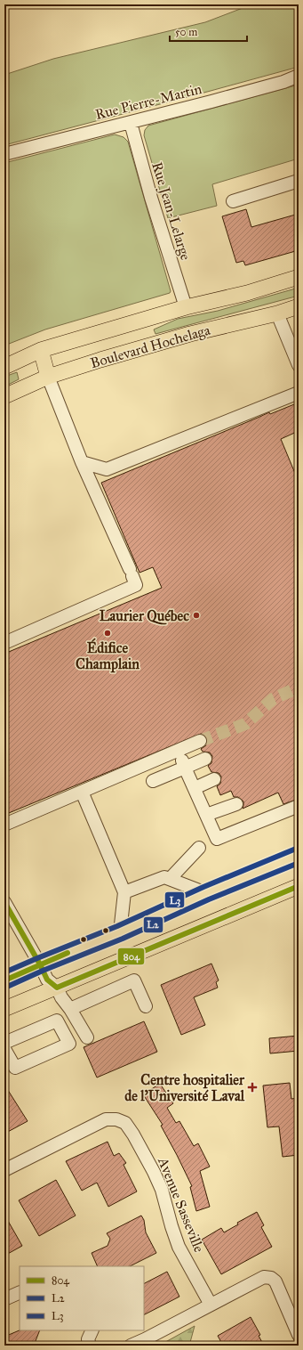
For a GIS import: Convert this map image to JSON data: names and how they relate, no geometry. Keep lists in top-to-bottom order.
{
  "streets": {
    "main road": ["Boulevard Hochelaga"],
    "street": ["Rue Pierre-Martin", "Rue Jean-Lelarge", "Avenue Sasseville"]
  },
  "crossings": [
    ["Rue Pierre-Martin", "Rue Jean-Lelarge"],
    ["Rue Jean-Lelarge", "Boulevard Hochelaga"]
  ],
  "places": {
    "other": ["Laurier Québec", "Édifice Champlain"],
    "health": ["Centre hospitalier de l'Université Laval"]
  },
  "lines": ["transit line L3", "transit line L2", "transit line 804"],
  "legend": ["804", "L2", "L3"],
  "scale_bar": "50 m"
}
